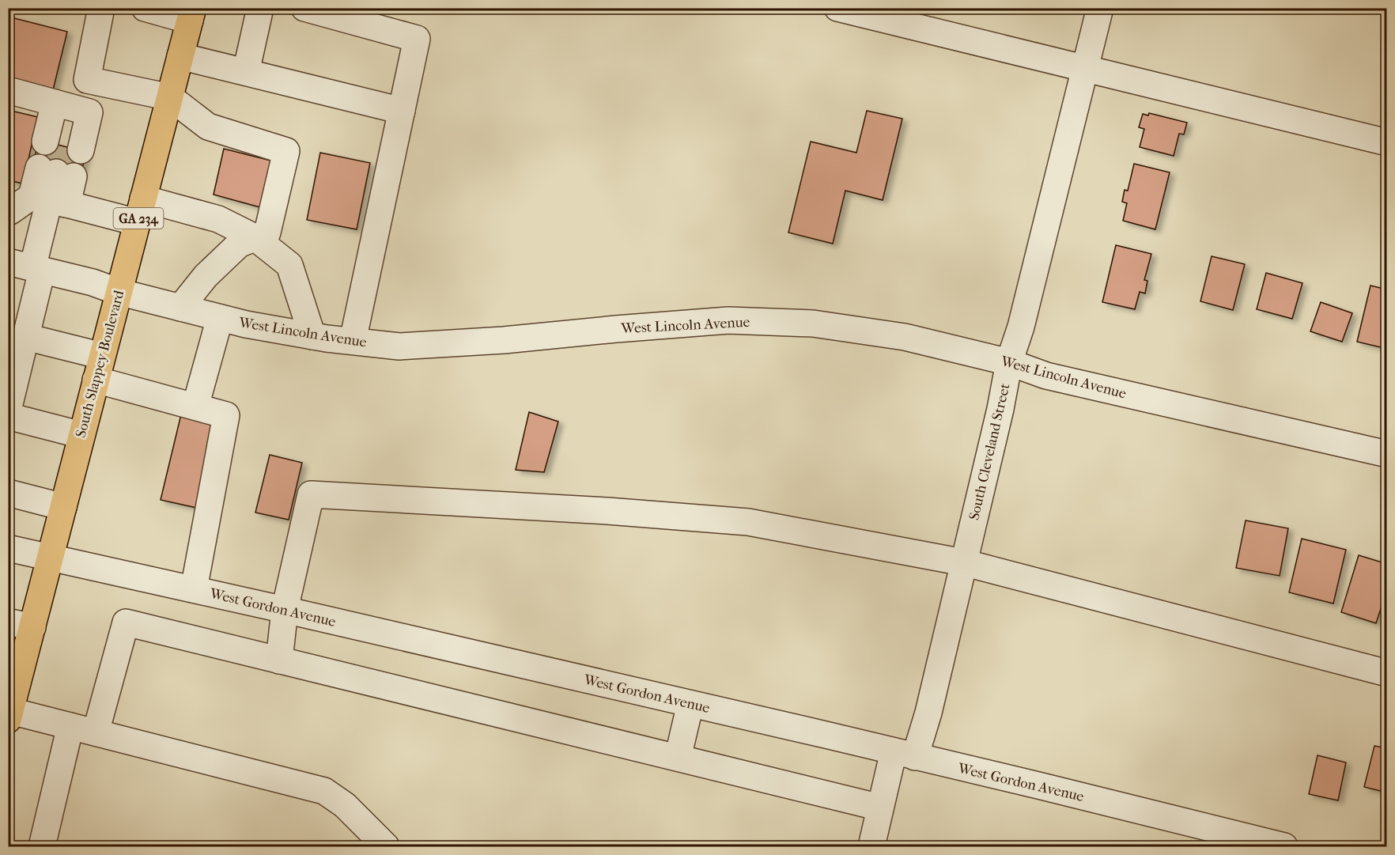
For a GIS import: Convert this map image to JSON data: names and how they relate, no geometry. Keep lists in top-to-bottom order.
{
  "streets": {
    "main road": ["GA 234", "South Slappey Boulevard"],
    "street": ["West Lincoln Avenue", "South Cleveland Street", "West Gordon Avenue"]
  },
  "crossings": [
    ["West Lincoln Avenue", "South Slappey Boulevard"],
    ["West Lincoln Avenue", "South Cleveland Street"],
    ["South Slappey Boulevard", "West Gordon Avenue"],
    ["South Cleveland Street", "West Gordon Avenue"]
  ]
}
